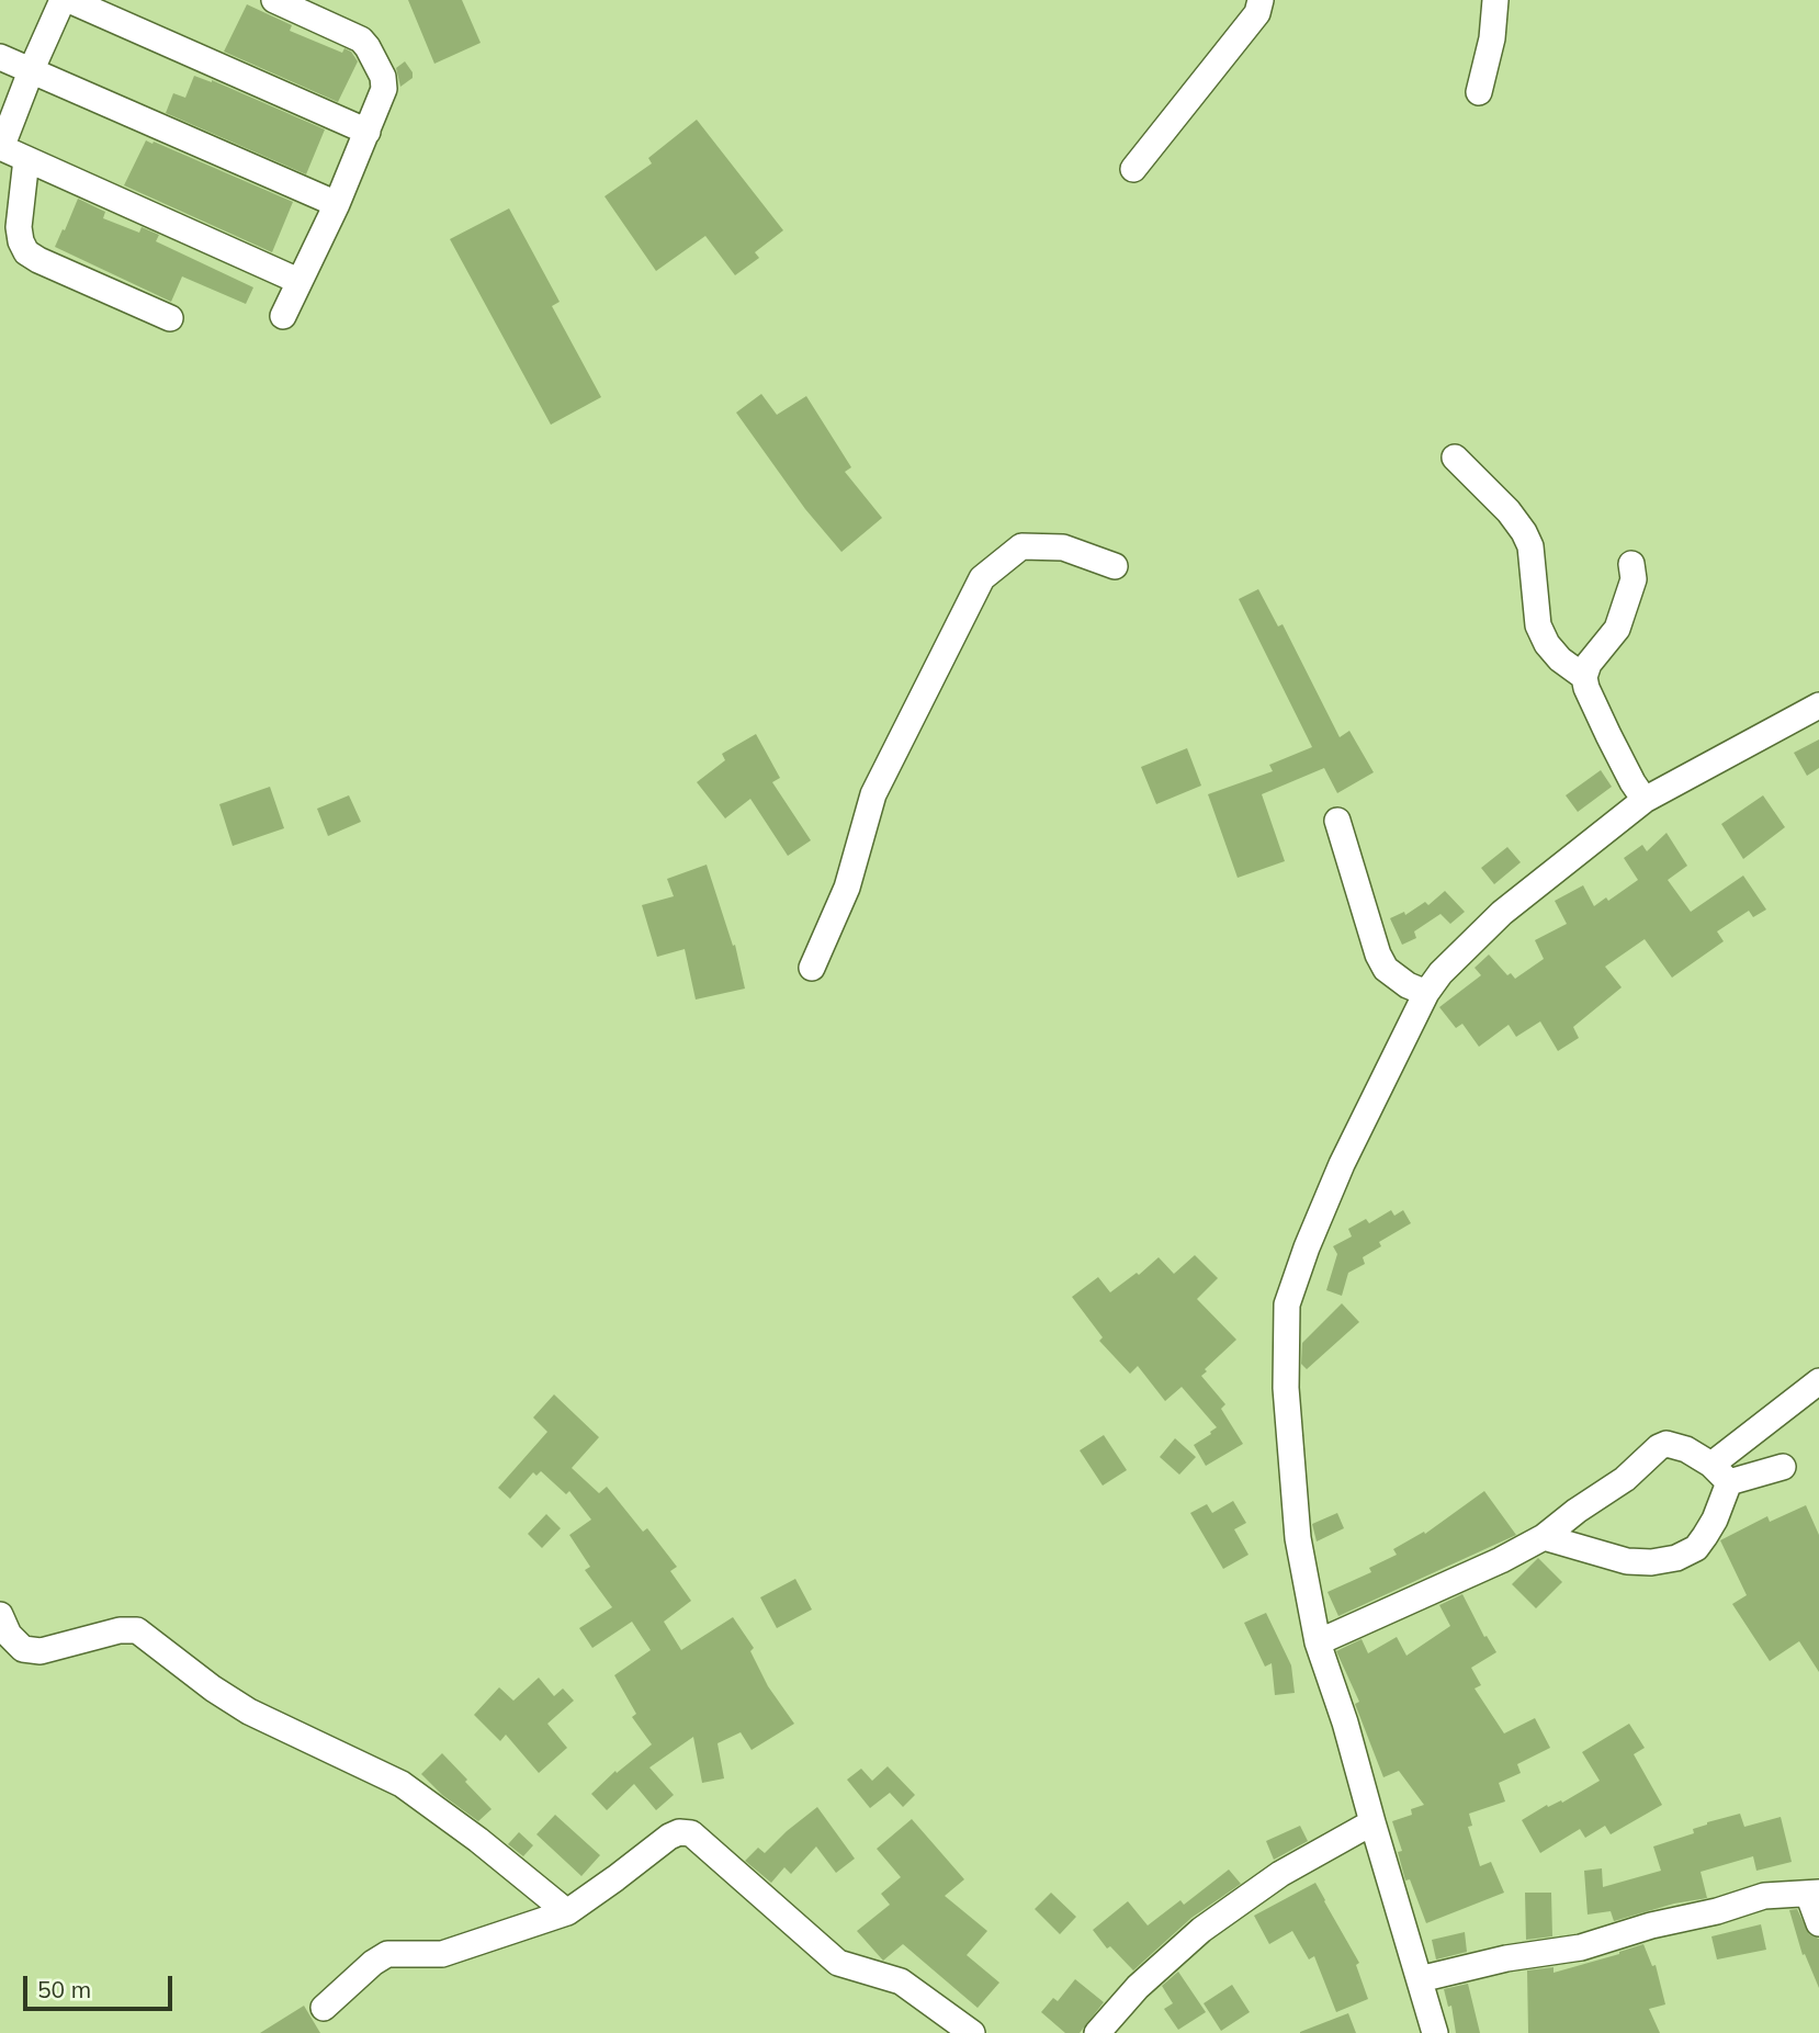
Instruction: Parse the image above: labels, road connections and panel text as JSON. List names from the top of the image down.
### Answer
{
  "scale_bar": "50 m"
}
